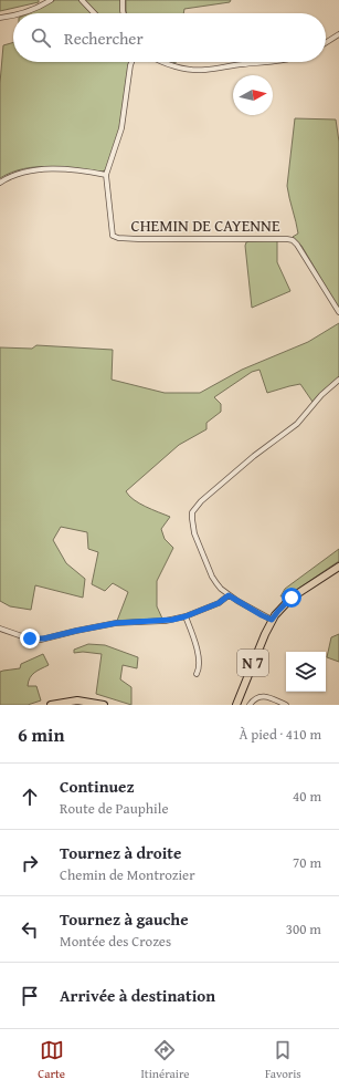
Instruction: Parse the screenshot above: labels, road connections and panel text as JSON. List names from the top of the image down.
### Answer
{
  "streets": {
    "main road": ["N 7"],
    "street": ["CHEMIN DE CAYENNE"]
  },
  "north": "right",
  "page": {
    "search": "Rechercher",
    "heading": ["6 min", "À pied · 410 m"],
    "list": [
      ["Continuez", "Route de Pauphile", "40 m"],
      ["Tournez à droite", "Chemin de Montrozier", "70 m"],
      ["Tournez à gauche", "Montée des Crozes", "300 m"],
      "Arrivée à destination"
    ],
    "nav": ["Carte", "Itinéraire", "Favoris"]
  }
}
